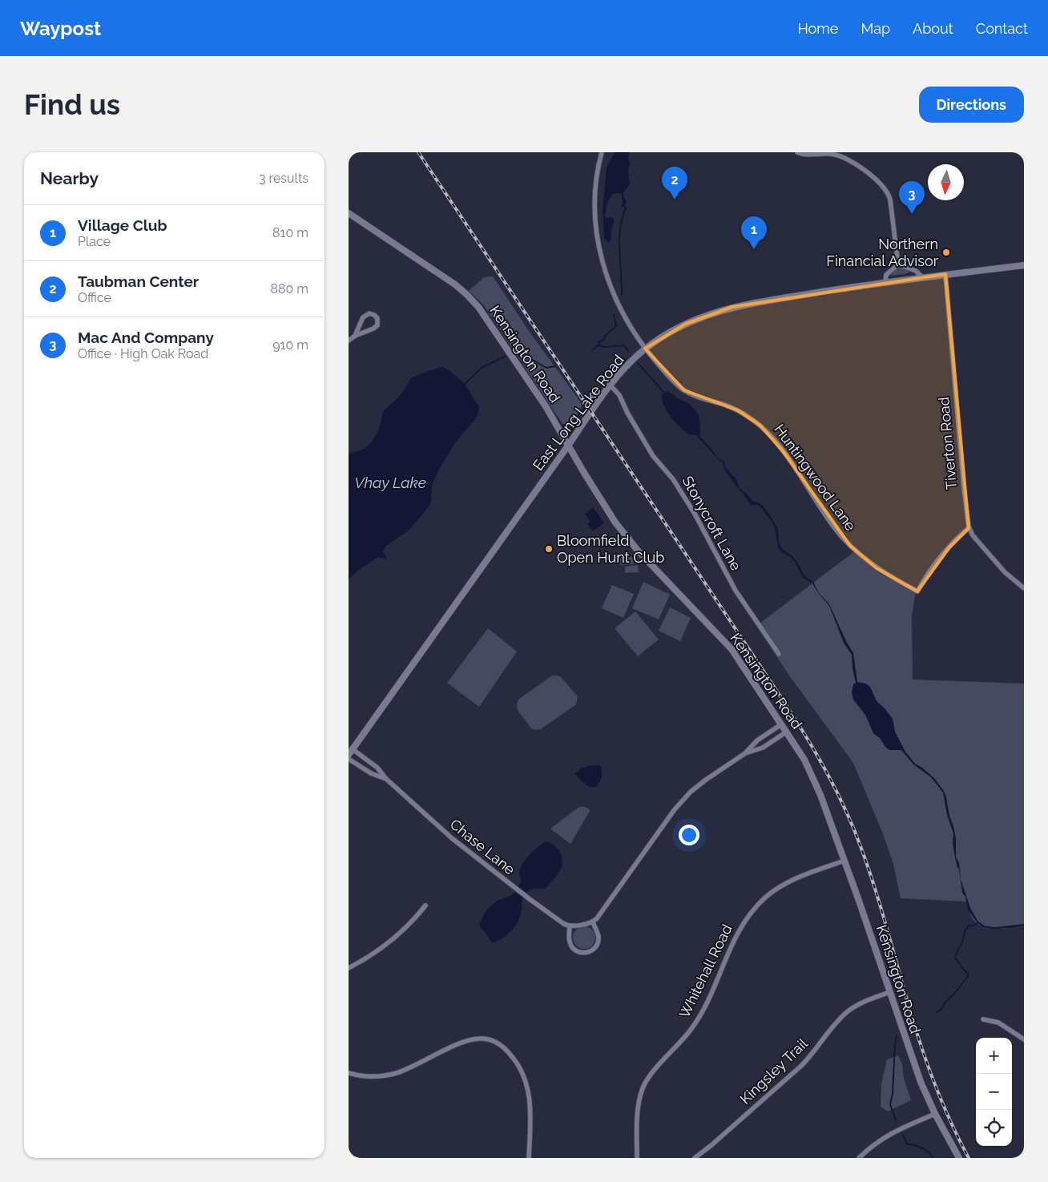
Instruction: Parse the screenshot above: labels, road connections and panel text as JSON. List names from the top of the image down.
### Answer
{
  "streets": {
    "street": [
      "Kensington Road",
      "East Long Lake Road",
      "Tiverton Road",
      "Huntingwood Lane",
      "Stonycroft Lane",
      "Chase Lane",
      "Whitehall Road",
      "Kingsley Trail"
    ]
  },
  "crossings": [
    ["Kensington Road", "East Long Lake Road"],
    ["Kensington Road", "Whitehall Road"],
    ["Kensington Road", "Kingsley Trail"],
    ["East Long Lake Road", "Tiverton Road"],
    ["East Long Lake Road", "Huntingwood Lane"],
    ["East Long Lake Road", "Stonycroft Lane"],
    ["East Long Lake Road", "Chase Lane"],
    ["Tiverton Road", "Huntingwood Lane"]
  ],
  "water": ["Vhay Lake"],
  "places": ["Northern Financial Advisor", "Bloomfield Open Hunt Club"],
  "north": "bottom",
  "page": {
    "header": "Waypost",
    "nav": [
      "Home",
      "Map",
      "About",
      "Contact"
    ],
    "buttons": "Directions",
    "title": "Find us",
    "heading": ["Nearby", "3 results"],
    "pins": ["2", "3", "1"],
    "list": [
      {
        "mark": "1",
        "name": "Village Club",
        "note": "Place",
        "value": "810 m"
      },
      {
        "mark": "2",
        "name": "Taubman Center",
        "note": "Office",
        "value": "880 m"
      },
      {
        "mark": "3",
        "name": "Mac And Company",
        "note": "Office · High Oak Road",
        "value": "910 m"
      }
    ],
    "map_buttons": ["+", "−"]
  }
}
